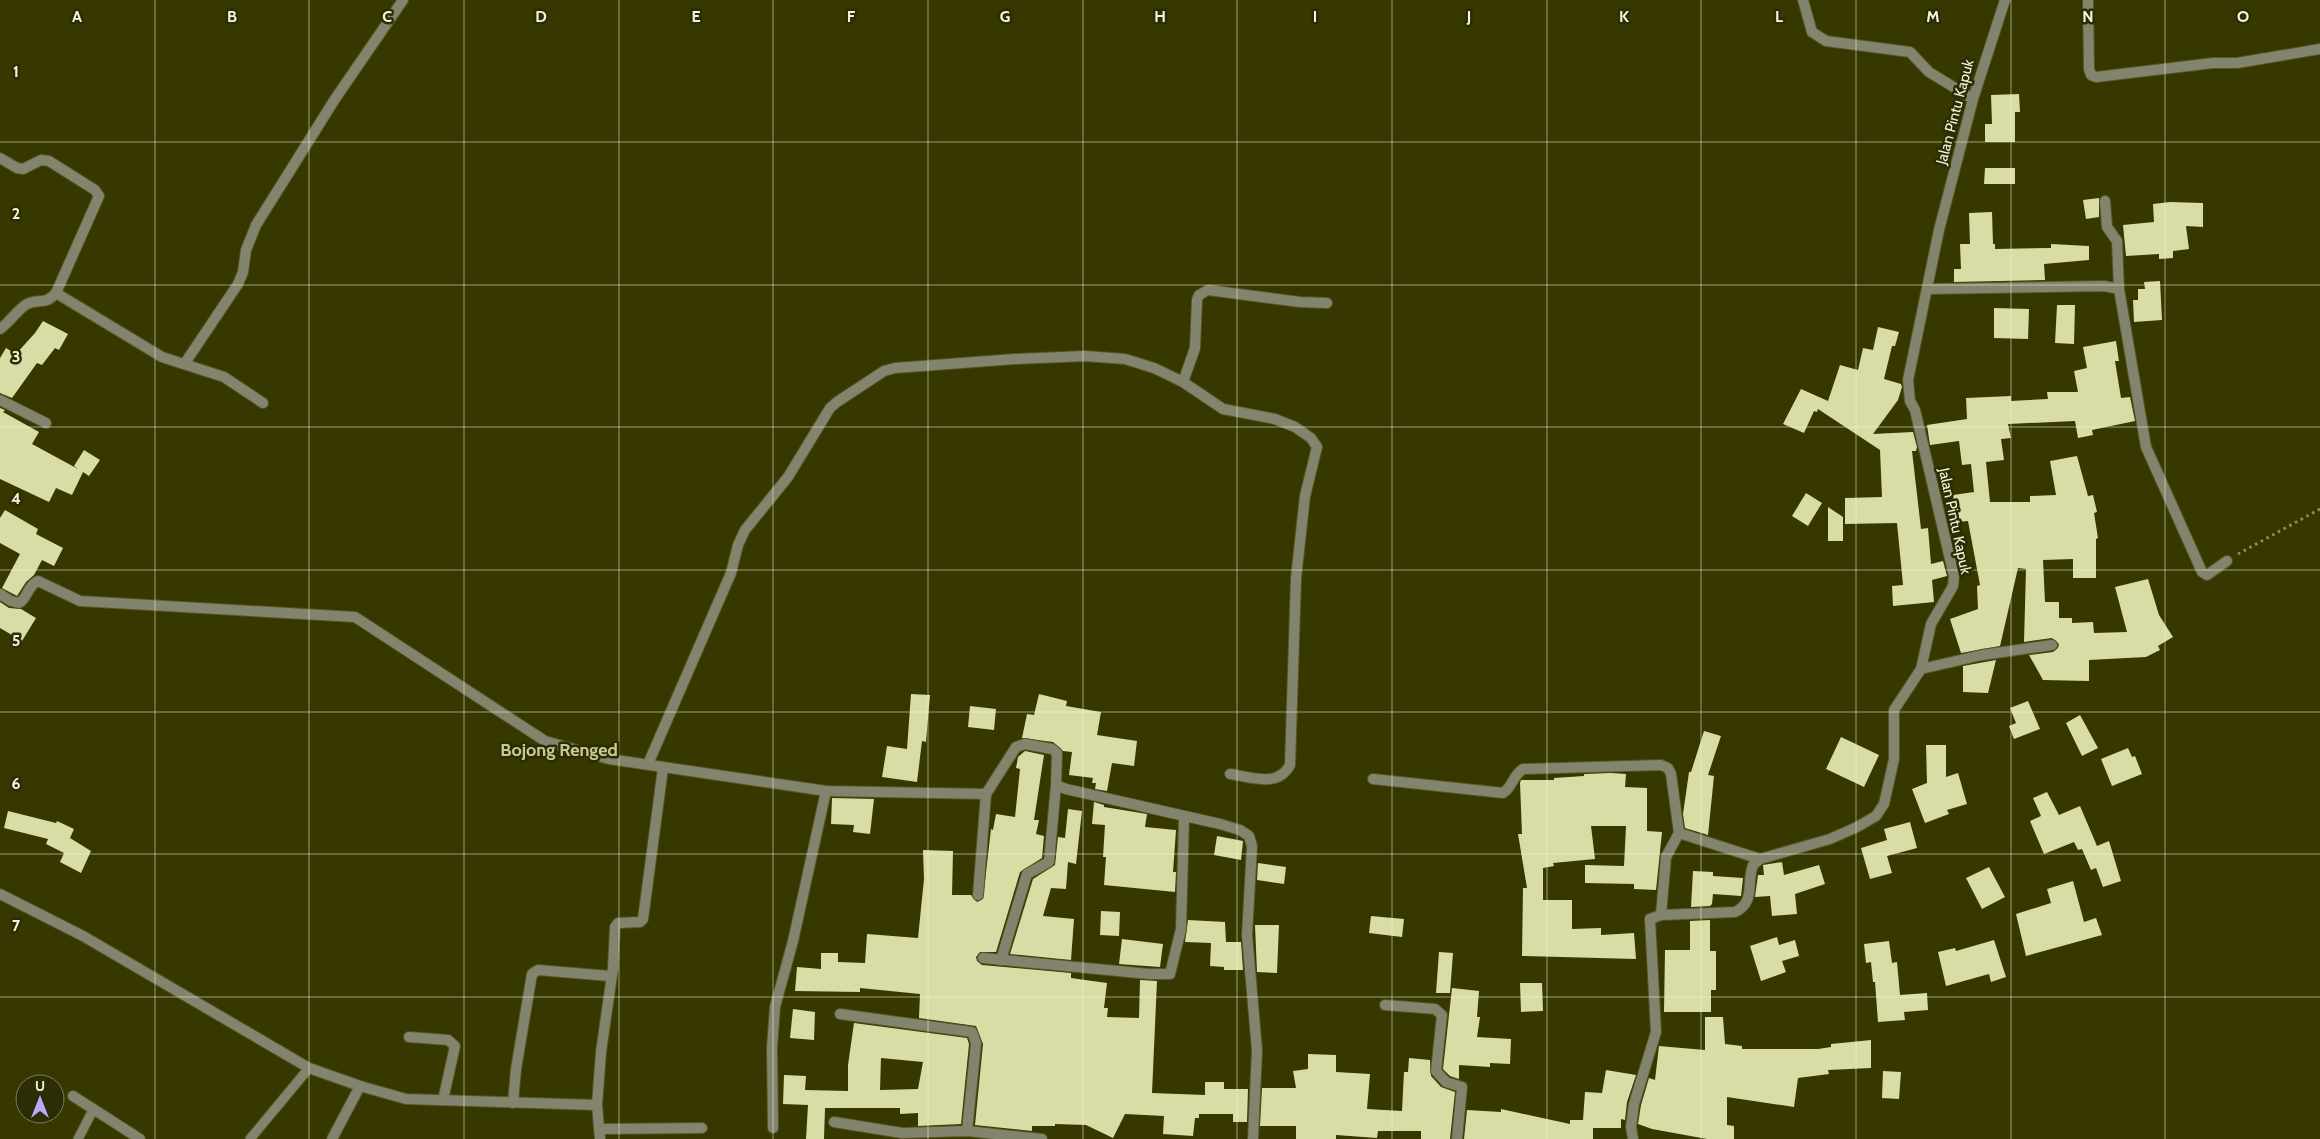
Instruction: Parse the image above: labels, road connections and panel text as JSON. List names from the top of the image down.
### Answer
{
  "streets": {
    "street": ["Jalan Pintu Kapuk"]
  },
  "districts": ["Bojong Renged"],
  "north": "top",
  "grid": {
    "columns": [
      "A",
      "B",
      "C",
      "D",
      "E",
      "F",
      "G",
      "H",
      "I",
      "J",
      "K",
      "L",
      "M",
      "N",
      "O"
    ],
    "rows": [
      "1",
      "2",
      "3",
      "4",
      "5",
      "6",
      "7"
    ]
  }
}
